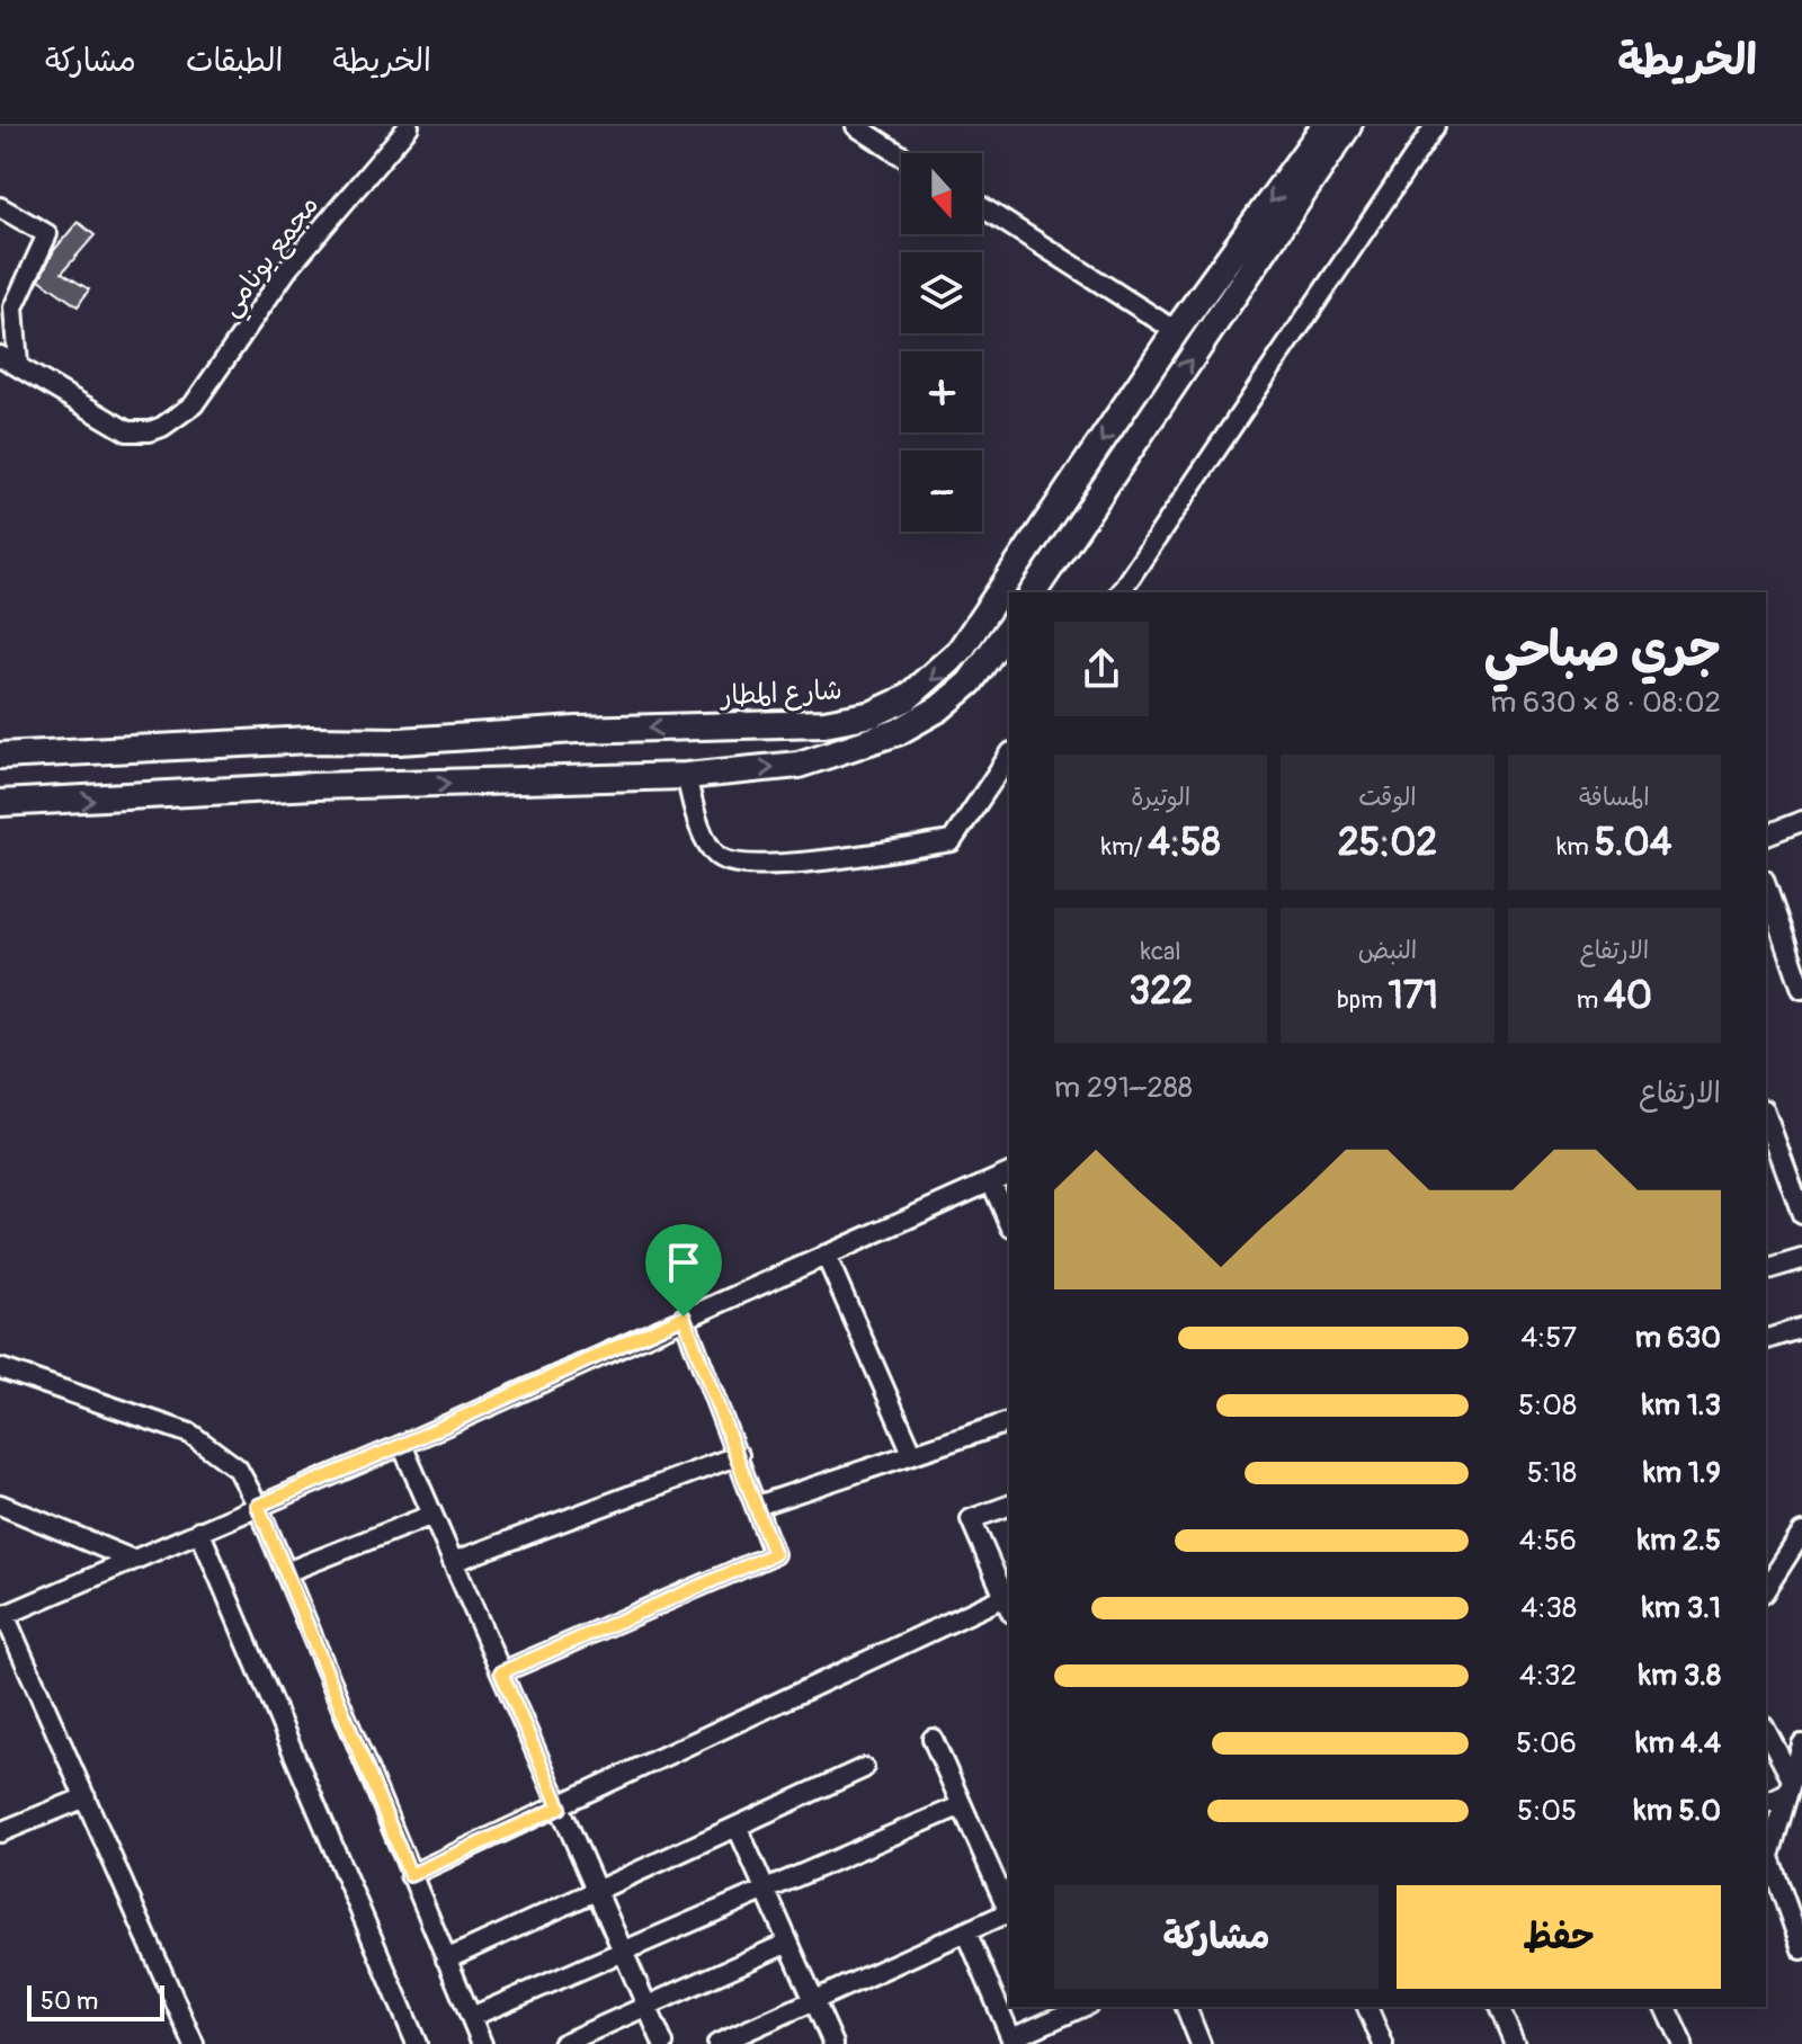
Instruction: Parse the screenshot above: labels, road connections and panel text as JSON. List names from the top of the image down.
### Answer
{
  "streets": {
    "main road": ["شارع المطار"],
    "street": ["مجمع يونامي"]
  },
  "scale_bar": "50 m",
  "north": "bottom",
  "page": {
    "header": "الخريطة",
    "nav": ["الخريطة", "الطبقات", "مشاركة"],
    "map_buttons": ["+", "−"],
    "heading": ["جري صباحي", "08:02 · 8 × 630 m"],
    "stats": [
      ["المسافة", "5.04 km"],
      ["الوقت", "25:02"],
      ["الوتيرة", "4:58 /km"],
      ["الارتفاع", "40 m"],
      ["النبض", "171 bpm"],
      ["kcal", "322"]
    ],
    "chart": ["الارتفاع", "288–291 m"],
    "list": [
      {
        "name": "630 m",
        "note": "4:57"
      },
      {
        "name": "1.3 km",
        "note": "5:08"
      },
      {
        "name": "1.9 km",
        "note": "5:18"
      },
      {
        "name": "2.5 km",
        "note": "4:56"
      },
      {
        "name": "3.1 km",
        "note": "4:38"
      },
      {
        "name": "3.8 km",
        "note": "4:32"
      },
      {
        "name": "4.4 km",
        "note": "5:06"
      },
      {
        "name": "5.0 km",
        "note": "5:05"
      }
    ],
    "buttons": ["حفظ", "مشاركة"],
    "scale": "50 m"
  }
}
